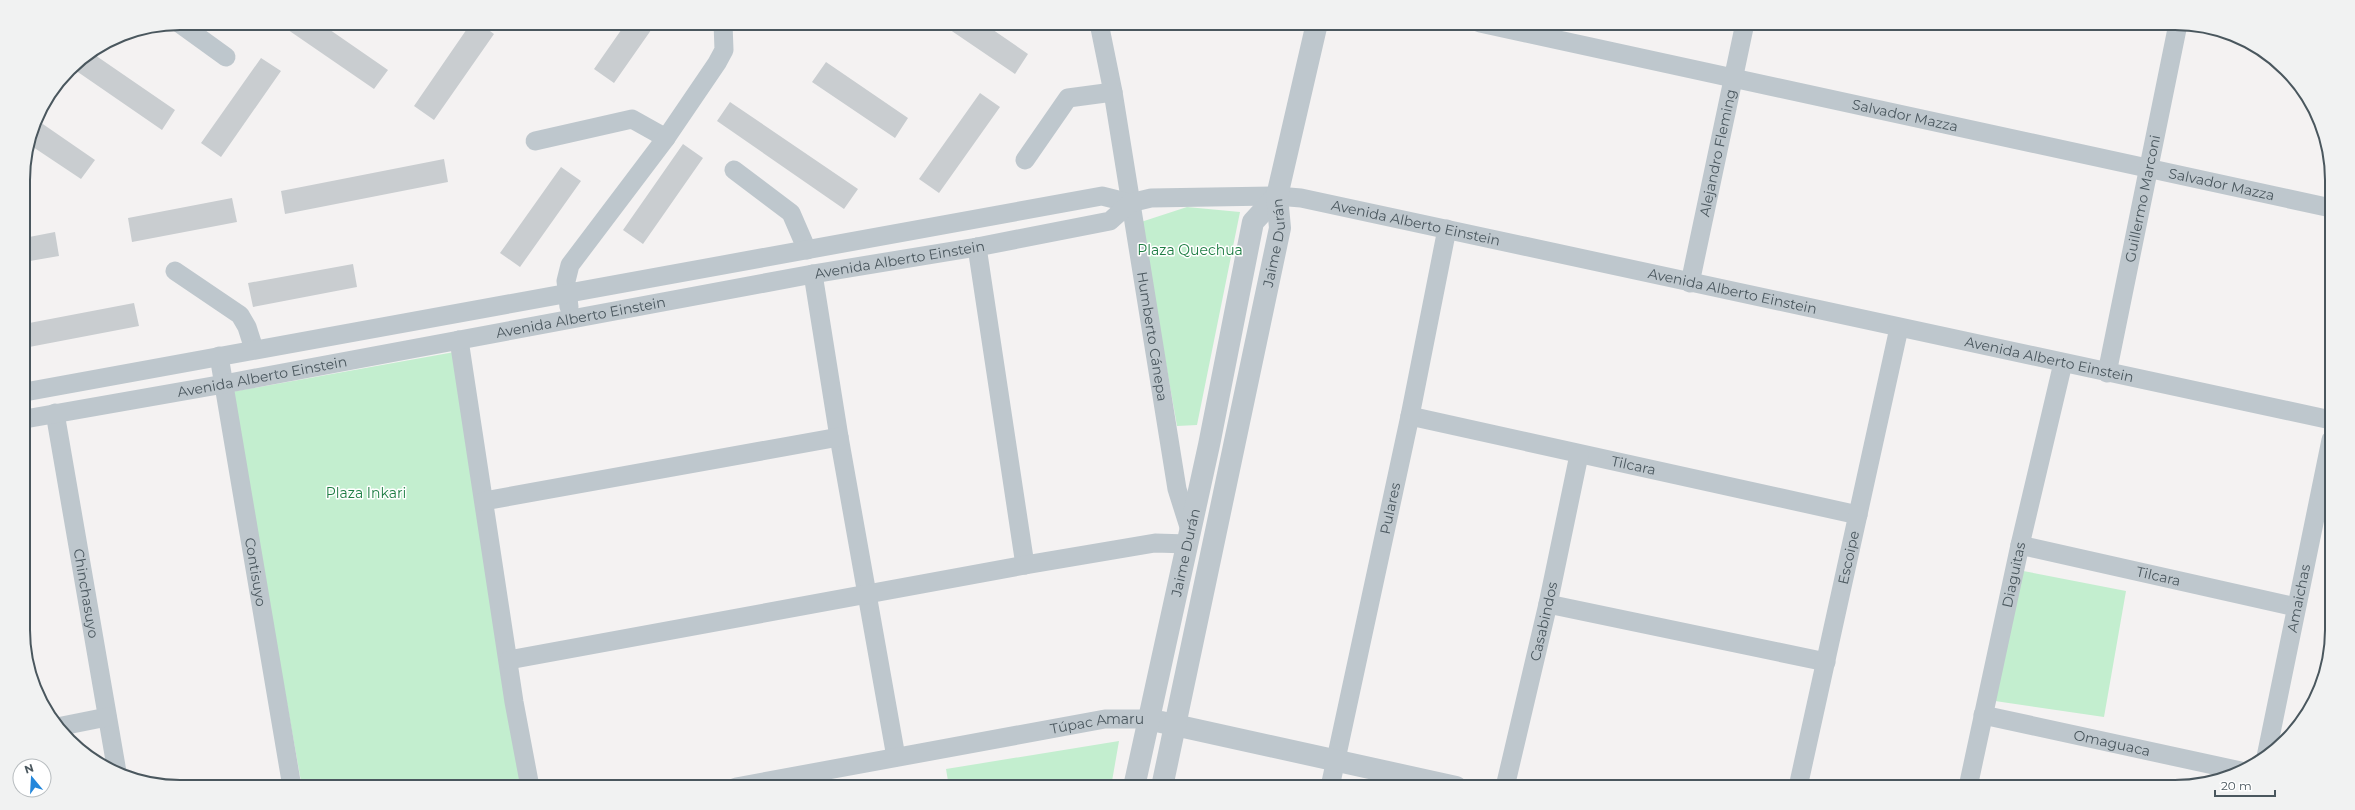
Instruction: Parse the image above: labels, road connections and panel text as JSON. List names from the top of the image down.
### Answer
{
  "streets": {
    "street": [
      "Salvador Mazza",
      "Alejandro Fleming",
      "Guillermo Marconi",
      "Avenida Alberto Einstein",
      "Jaime Durán",
      "Humberto Cánepa",
      "Tilcara",
      "Pulares",
      "Escoipe",
      "Contisuyo",
      "Diaguitas",
      "Chinchasuyo",
      "Amaichas",
      "Casabindos",
      "Túpac Amaru",
      "Omaguaca"
    ]
  },
  "crossings": [
    ["Salvador Mazza", "Alejandro Fleming"],
    ["Salvador Mazza", "Guillermo Marconi"],
    ["Alejandro Fleming", "Avenida Alberto Einstein"],
    ["Guillermo Marconi", "Avenida Alberto Einstein"],
    ["Avenida Alberto Einstein", "Jaime Durán"],
    ["Avenida Alberto Einstein", "Humberto Cánepa"],
    ["Avenida Alberto Einstein", "Pulares"],
    ["Avenida Alberto Einstein", "Escoipe"],
    ["Avenida Alberto Einstein", "Contisuyo"],
    ["Avenida Alberto Einstein", "Diaguitas"],
    ["Avenida Alberto Einstein", "Chinchasuyo"],
    ["Jaime Durán", "Humberto Cánepa"],
    ["Jaime Durán", "Túpac Amaru"],
    ["Tilcara", "Pulares"],
    ["Tilcara", "Escoipe"],
    ["Tilcara", "Diaguitas"],
    ["Tilcara", "Amaichas"],
    ["Tilcara", "Casabindos"],
    ["Pulares", "Túpac Amaru"],
    ["Diaguitas", "Omaguaca"]
  ],
  "parks": ["Plaza Quechua", "Plaza Inkari"],
  "scale_bar": "20 m",
  "north": "top"
}
